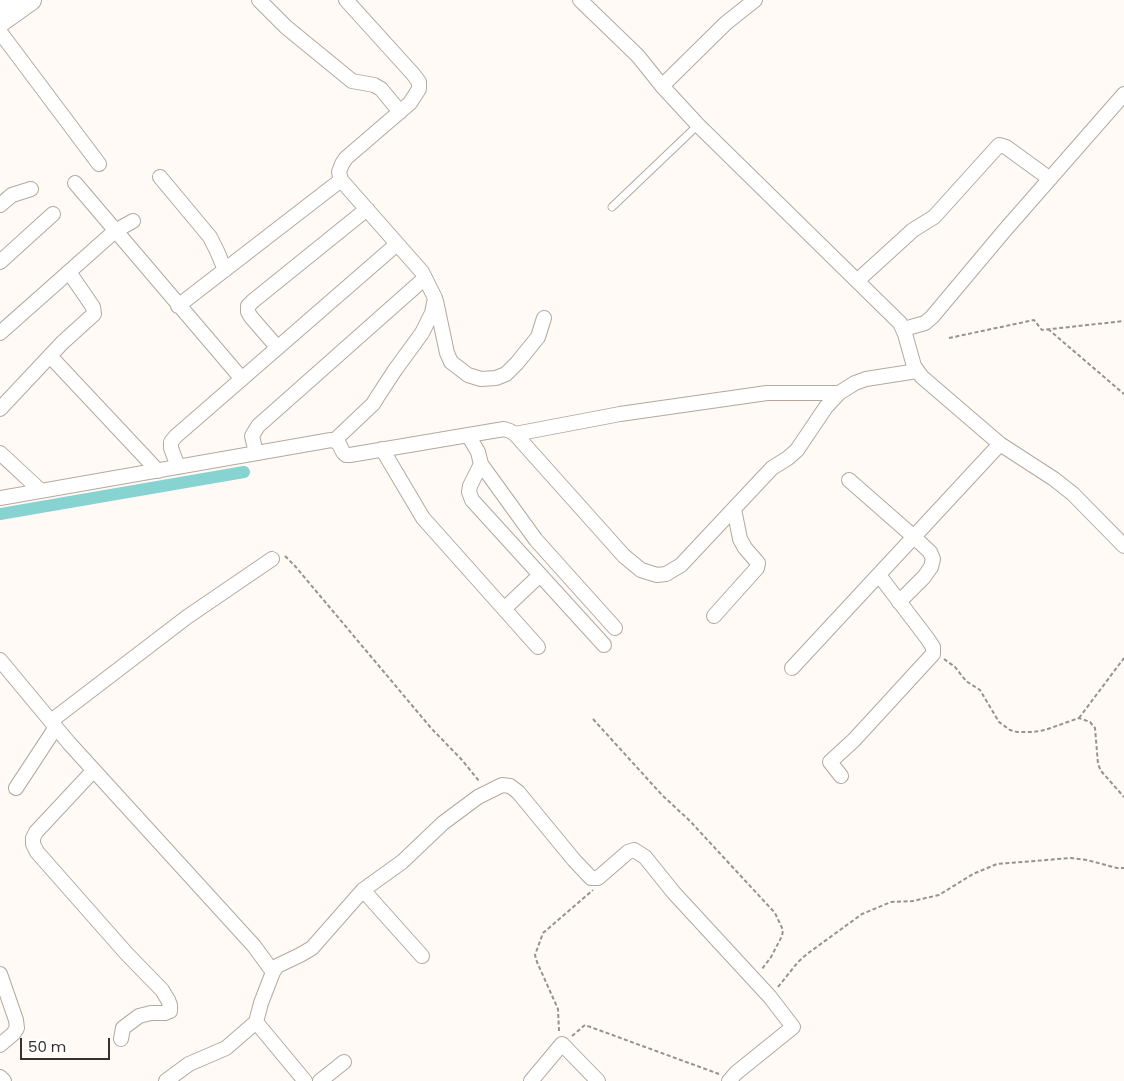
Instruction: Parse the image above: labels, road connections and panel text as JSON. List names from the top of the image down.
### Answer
{
  "scale_bar": "50 m"
}
